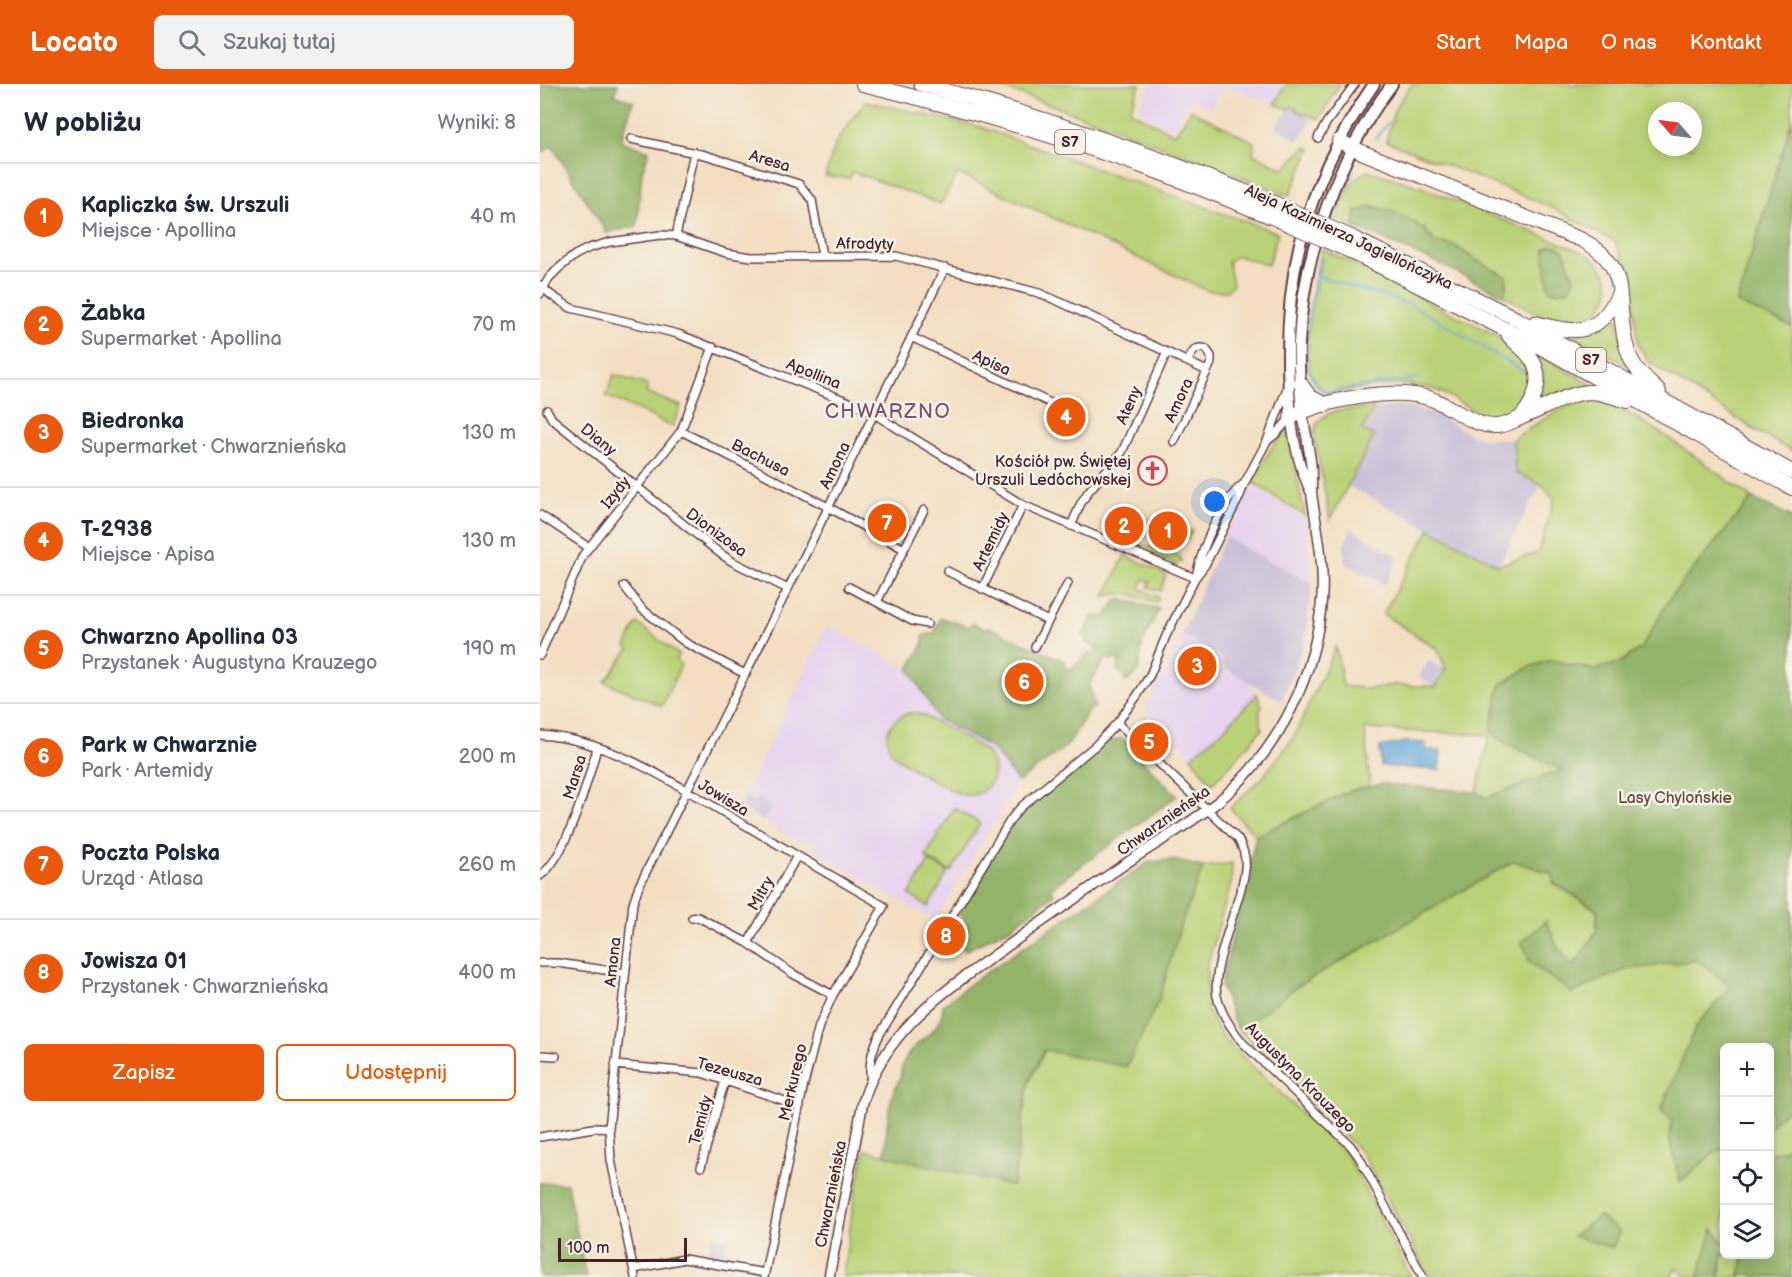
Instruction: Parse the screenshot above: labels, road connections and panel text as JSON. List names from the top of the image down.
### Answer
{
  "streets": {
    "highway": ["S7", "Aleja Kazimierza Jagiellończyka"],
    "main road": ["Chwarznieńska"],
    "street": [
      "Aresa",
      "Afrodyty",
      "Apisa",
      "Apollina",
      "Amora",
      "Ateny",
      "Diany",
      "Bachusa",
      "Amona",
      "Izydy",
      "Dionizosa",
      "Artemidy",
      "Marsa",
      "Jowisza",
      "Mitry",
      "Tezeusza",
      "Augustyna Krauzego",
      "Merkurego",
      "Temidy"
    ]
  },
  "crossings": [
    ["Aresa", "Afrodyty"],
    ["Afrodyty", "Apollina"],
    ["Afrodyty", "Amora"],
    ["Afrodyty", "Ateny"],
    ["Afrodyty", "Amona"],
    ["Apisa", "Amona"],
    ["Apollina", "Ateny"],
    ["Apollina", "Amona"],
    ["Apollina", "Izydy"],
    ["Apollina", "Artemidy"],
    ["Apollina", "Chwarznieńska"],
    ["Diany", "Izydy"],
    ["Diany", "Dionizosa"],
    ["Bachusa", "Amona"],
    ["Bachusa", "Izydy"],
    ["Amona", "Dionizosa"],
    ["Amona", "Jowisza"],
    ["Amona", "Tezeusza"],
    ["Izydy", "Dionizosa"],
    ["Marsa", "Jowisza"],
    ["Jowisza", "Mitry"],
    ["Jowisza", "Merkurego"],
    ["Chwarznieńska", "Augustyna Krauzego"],
    ["Tezeusza", "Merkurego"],
    ["Tezeusza", "Temidy"]
  ],
  "districts": ["CHWARZNO"],
  "parks": ["Lasy Chylońskie"],
  "places": {
    "church": ["Kościół pw. Świętej Urszuli Ledóchowskej"]
  },
  "scale_bar": "100 m",
  "north": "top left",
  "page": {
    "header": "Locato",
    "search": "Szukaj tutaj",
    "nav": [
      "Start",
      "Mapa",
      "O nas",
      "Kontakt"
    ],
    "heading": ["W pobliżu", "Wyniki: 8"],
    "list": [
      {
        "mark": "1",
        "name": "Kapliczka św. Urszuli",
        "note": "Miejsce · Apollina",
        "value": "40 m"
      },
      {
        "mark": "2",
        "name": "Żabka",
        "note": "Supermarket · Apollina",
        "value": "70 m"
      },
      {
        "mark": "3",
        "name": "Biedronka",
        "note": "Supermarket · Chwarznieńska",
        "value": "130 m"
      },
      {
        "mark": "4",
        "name": "T-2938",
        "note": "Miejsce · Apisa",
        "value": "130 m"
      },
      {
        "mark": "5",
        "name": "Chwarzno Apollina 03",
        "note": "Przystanek · Augustyna Krauzego",
        "value": "190 m"
      },
      {
        "mark": "6",
        "name": "Park w Chwarznie",
        "note": "Park · Artemidy",
        "value": "200 m"
      },
      {
        "mark": "7",
        "name": "Poczta Polska",
        "note": "Urząd · Atlasa",
        "value": "260 m"
      },
      {
        "mark": "8",
        "name": "Jowisza 01",
        "note": "Przystanek · Chwarznieńska",
        "value": "400 m"
      }
    ],
    "pins": [
      "4",
      "7",
      "2",
      "1",
      "3",
      "6",
      "5",
      "8"
    ],
    "buttons": ["Zapisz", "Udostępnij"],
    "map_buttons": ["+", "−"],
    "scale": "100 m"
  }
}
